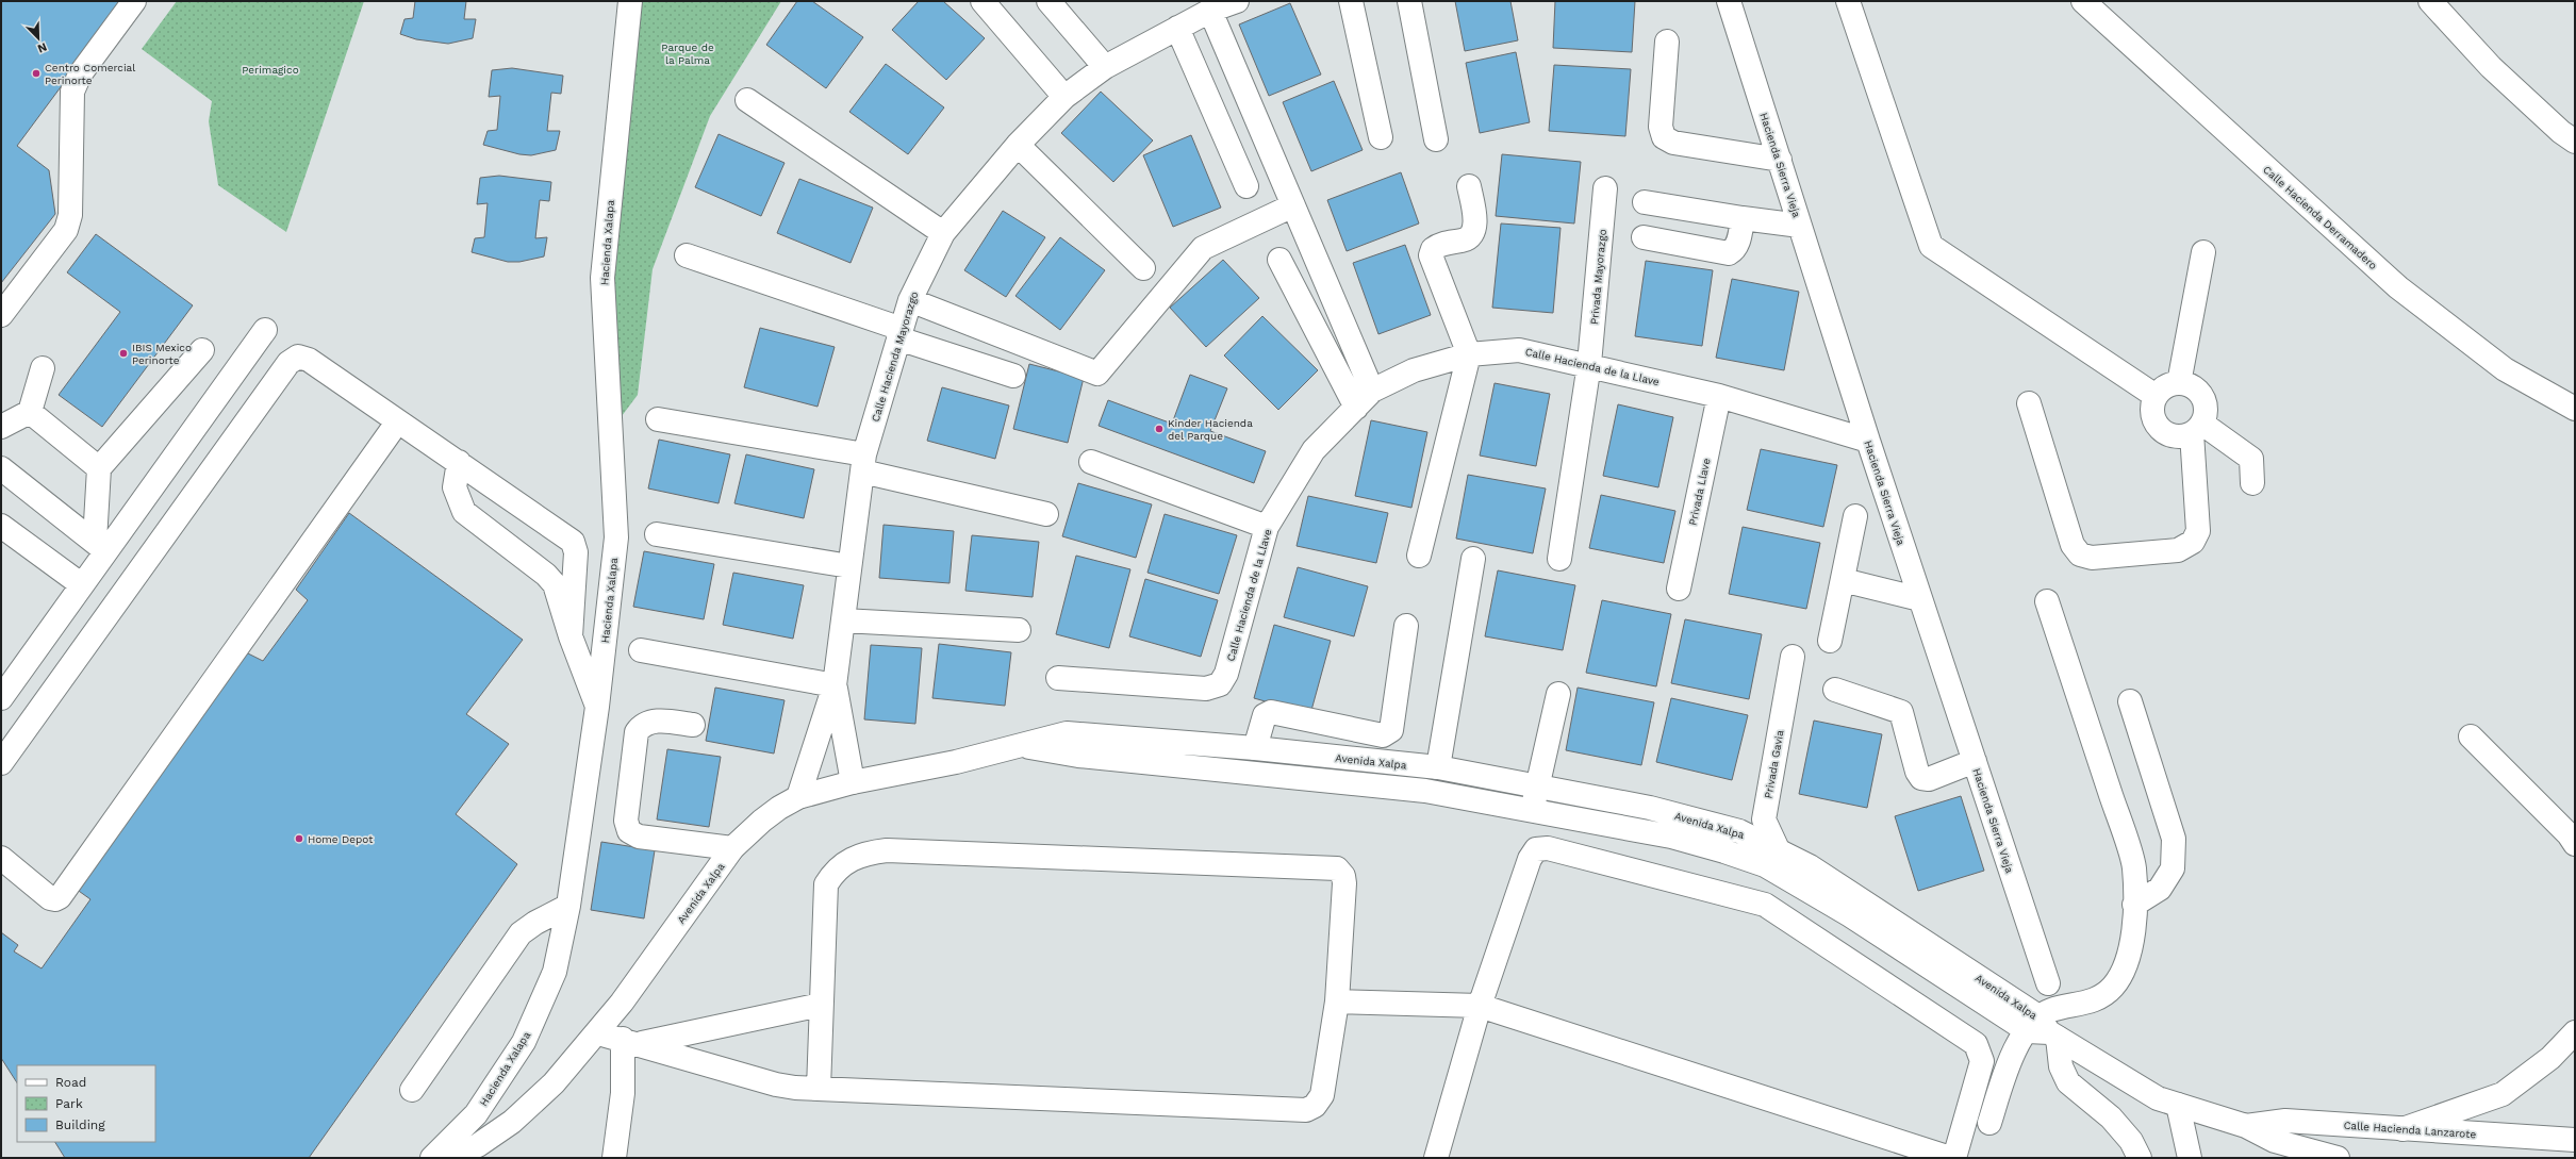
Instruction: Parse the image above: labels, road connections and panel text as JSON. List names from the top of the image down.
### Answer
{
  "streets": {
    "street": [
      "Hacienda Sierra Vieja",
      "Calle Hacienda Derramadero",
      "Hacienda Xalapa",
      "Privada Mayorazgo",
      "Calle Hacienda Mayorazgo",
      "Calle Hacienda de la Llave",
      "Privada Llave",
      "Avenida Xalpa",
      "Privada Gavia",
      "Calle Hacienda Lanzarote"
    ]
  },
  "crossings": [
    ["Hacienda Sierra Vieja", "Calle Hacienda de la Llave"],
    ["Privada Mayorazgo", "Calle Hacienda de la Llave"],
    ["Calle Hacienda Mayorazgo", "Avenida Xalpa"],
    ["Calle Hacienda de la Llave", "Privada Llave"],
    ["Avenida Xalpa", "Privada Gavia"],
    ["Avenida Xalpa", "Calle Hacienda Lanzarote"]
  ],
  "parks": ["Parque de la Palma", "Perimagico"],
  "places": [
    "Centro Comercial Perinorte",
    "IBIS Mexico Perinorte",
    "Kinder Hacienda del Parque",
    "Home Depot"
  ],
  "legend": ["Road", "Park", "Building"],
  "north": "bottom right"
}
